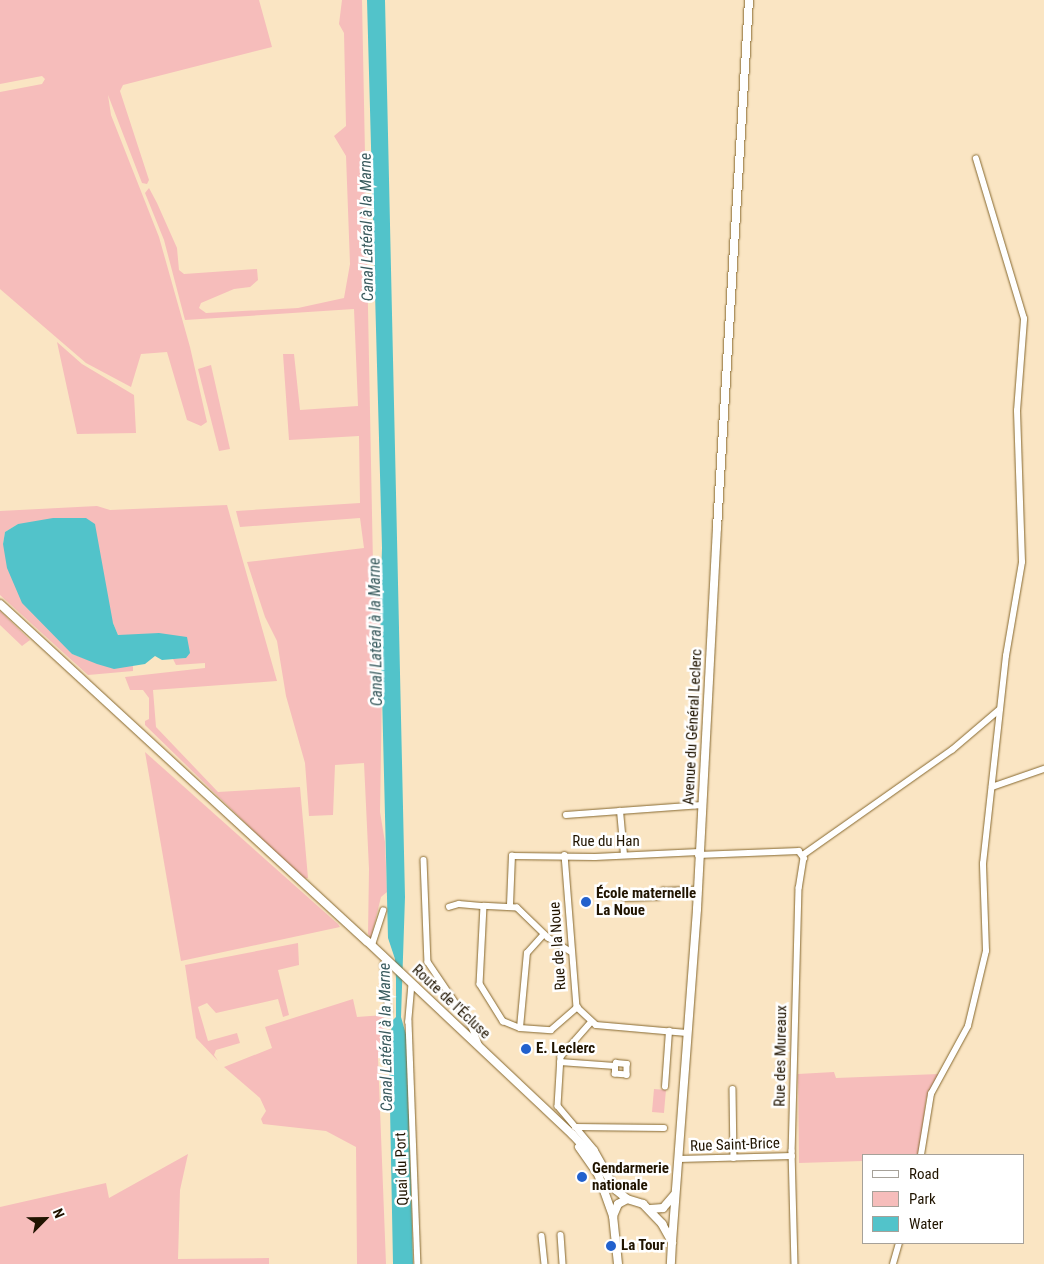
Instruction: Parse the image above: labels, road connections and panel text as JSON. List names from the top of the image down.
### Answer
{
  "streets": {
    "main road": ["Avenue du Général Leclerc", "Route de l'Écluse"],
    "street": [
      "Rue du Han",
      "Rue de la Noue",
      "Rue des Mureaux",
      "Rue Saint-Brice",
      "Quai du Port"
    ]
  },
  "crossings": [
    ["Avenue du Général Leclerc", "Rue du Han"],
    ["Avenue du Général Leclerc", "Rue Saint-Brice"],
    ["Rue du Han", "Rue de la Noue"],
    ["Rue du Han", "Rue des Mureaux"],
    ["Route de l'Écluse", "Quai du Port"],
    ["Rue des Mureaux", "Rue Saint-Brice"]
  ],
  "water": ["Canal Latéral à la Marne"],
  "places": [
    "École maternelle La Noue",
    "E. Leclerc",
    "Gendarmerie nationale",
    "La Tour"
  ],
  "legend": ["Road", "Park", "Water"],
  "north": "top right"
}
